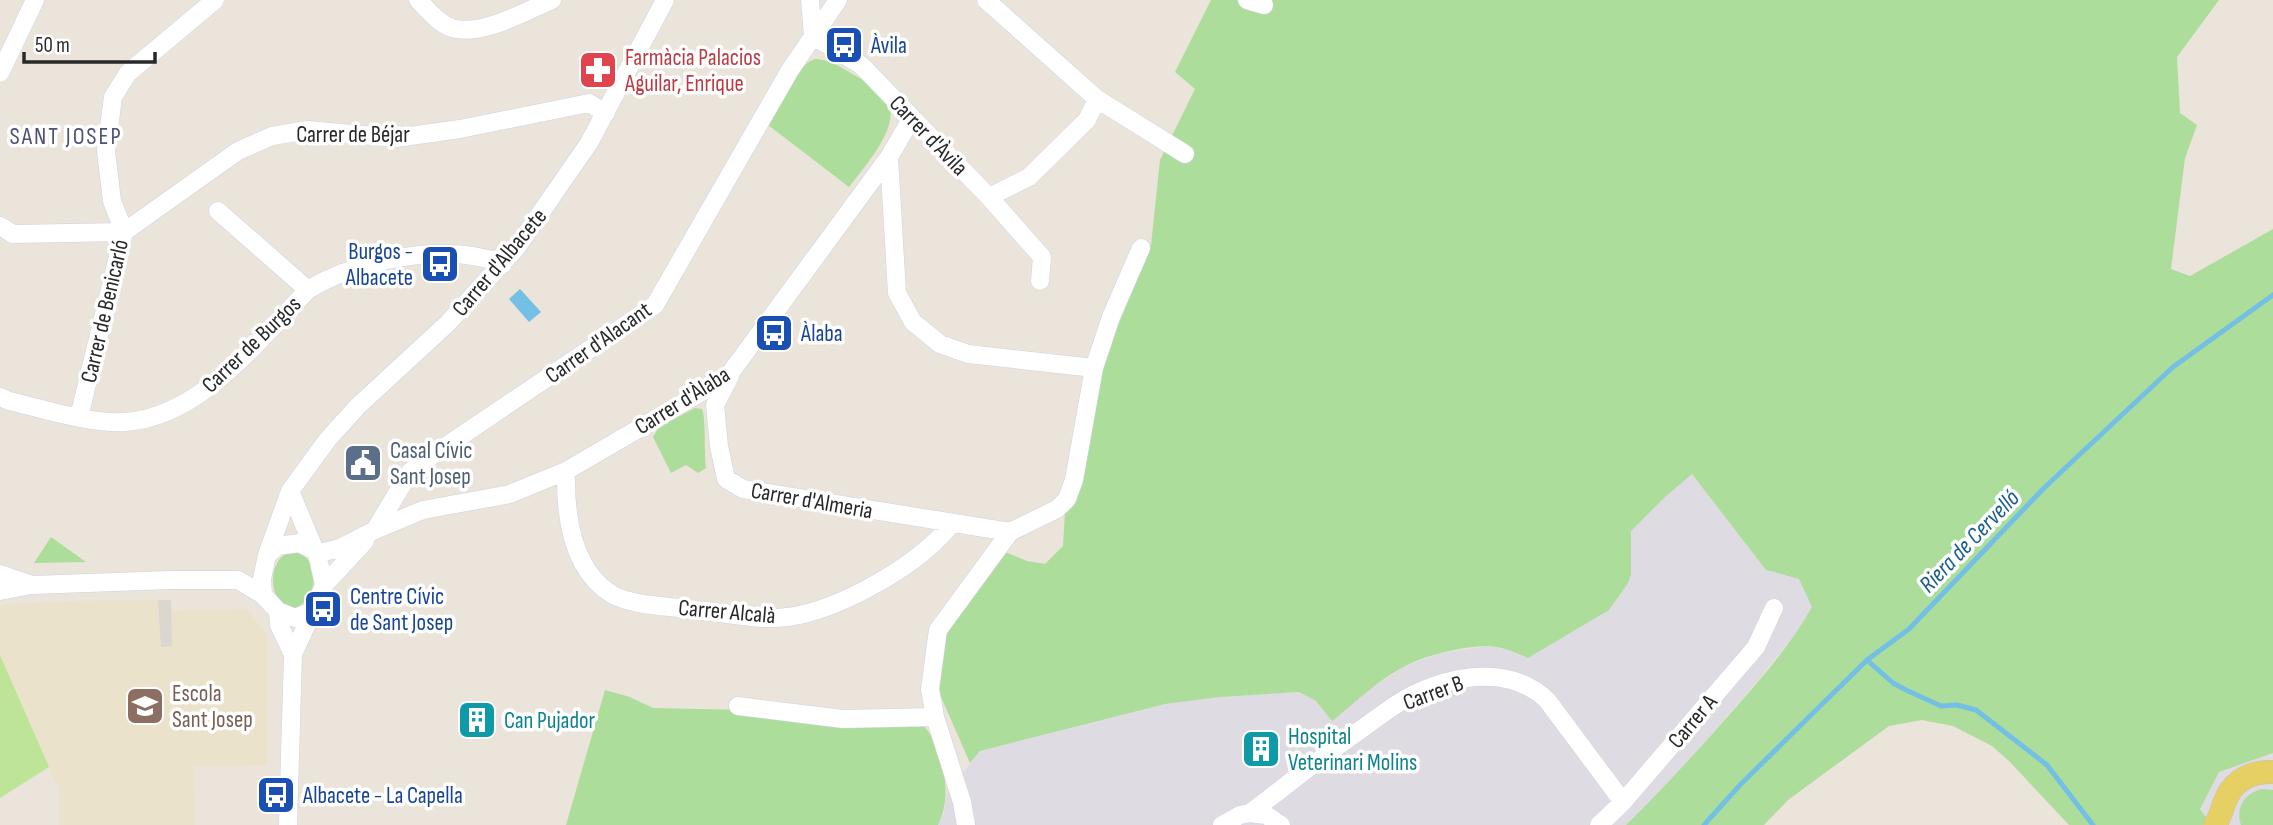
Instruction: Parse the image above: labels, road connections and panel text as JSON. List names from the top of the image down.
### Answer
{
  "streets": {
    "street": [
      "Carrer de Béjar",
      "Carrer d'Àvila",
      "Carrer d'Albacete",
      "Carrer de Benicarló",
      "Carrer d'Alacant",
      "Carrer de Burgos",
      "Carrer d'Àlaba",
      "Carrer d'Almeria",
      "Carrer Alcalà",
      "Carrer B",
      "Carrer A"
    ]
  },
  "crossings": [
    ["Carrer de Béjar", "Carrer d'Albacete"],
    ["Carrer de Béjar", "Carrer de Benicarló"],
    ["Carrer d'Àvila", "Carrer d'Alacant"],
    ["Carrer d'Àvila", "Carrer d'Àlaba"],
    ["Carrer d'Albacete", "Carrer de Burgos"],
    ["Carrer de Benicarló", "Carrer de Burgos"],
    ["Carrer d'Alacant", "Carrer d'Àlaba"],
    ["Carrer d'Àlaba", "Carrer Alcalà"],
    ["Carrer d'Almeria", "Carrer Alcalà"],
    ["Carrer B", "Carrer A"]
  ],
  "districts": ["SANT JOSEP"],
  "water": ["Riera de Cervelló"],
  "places": {
    "bus stop": [
      "Àvila",
      "Burgos - Albacete",
      "Àlaba",
      "Centre Cívic de Sant Josep",
      "Albacete - La Capella"
    ],
    "pharmacy": ["Farmàcia Palacios Aguilar, Enrique"],
    "public building": ["Casal Cívic Sant Josep"],
    "school or university": ["Escola Sant Josep"],
    "building": ["Can Pujador", "Hospital Veterinari Molins"]
  },
  "scale_bar": "50 m"
}
